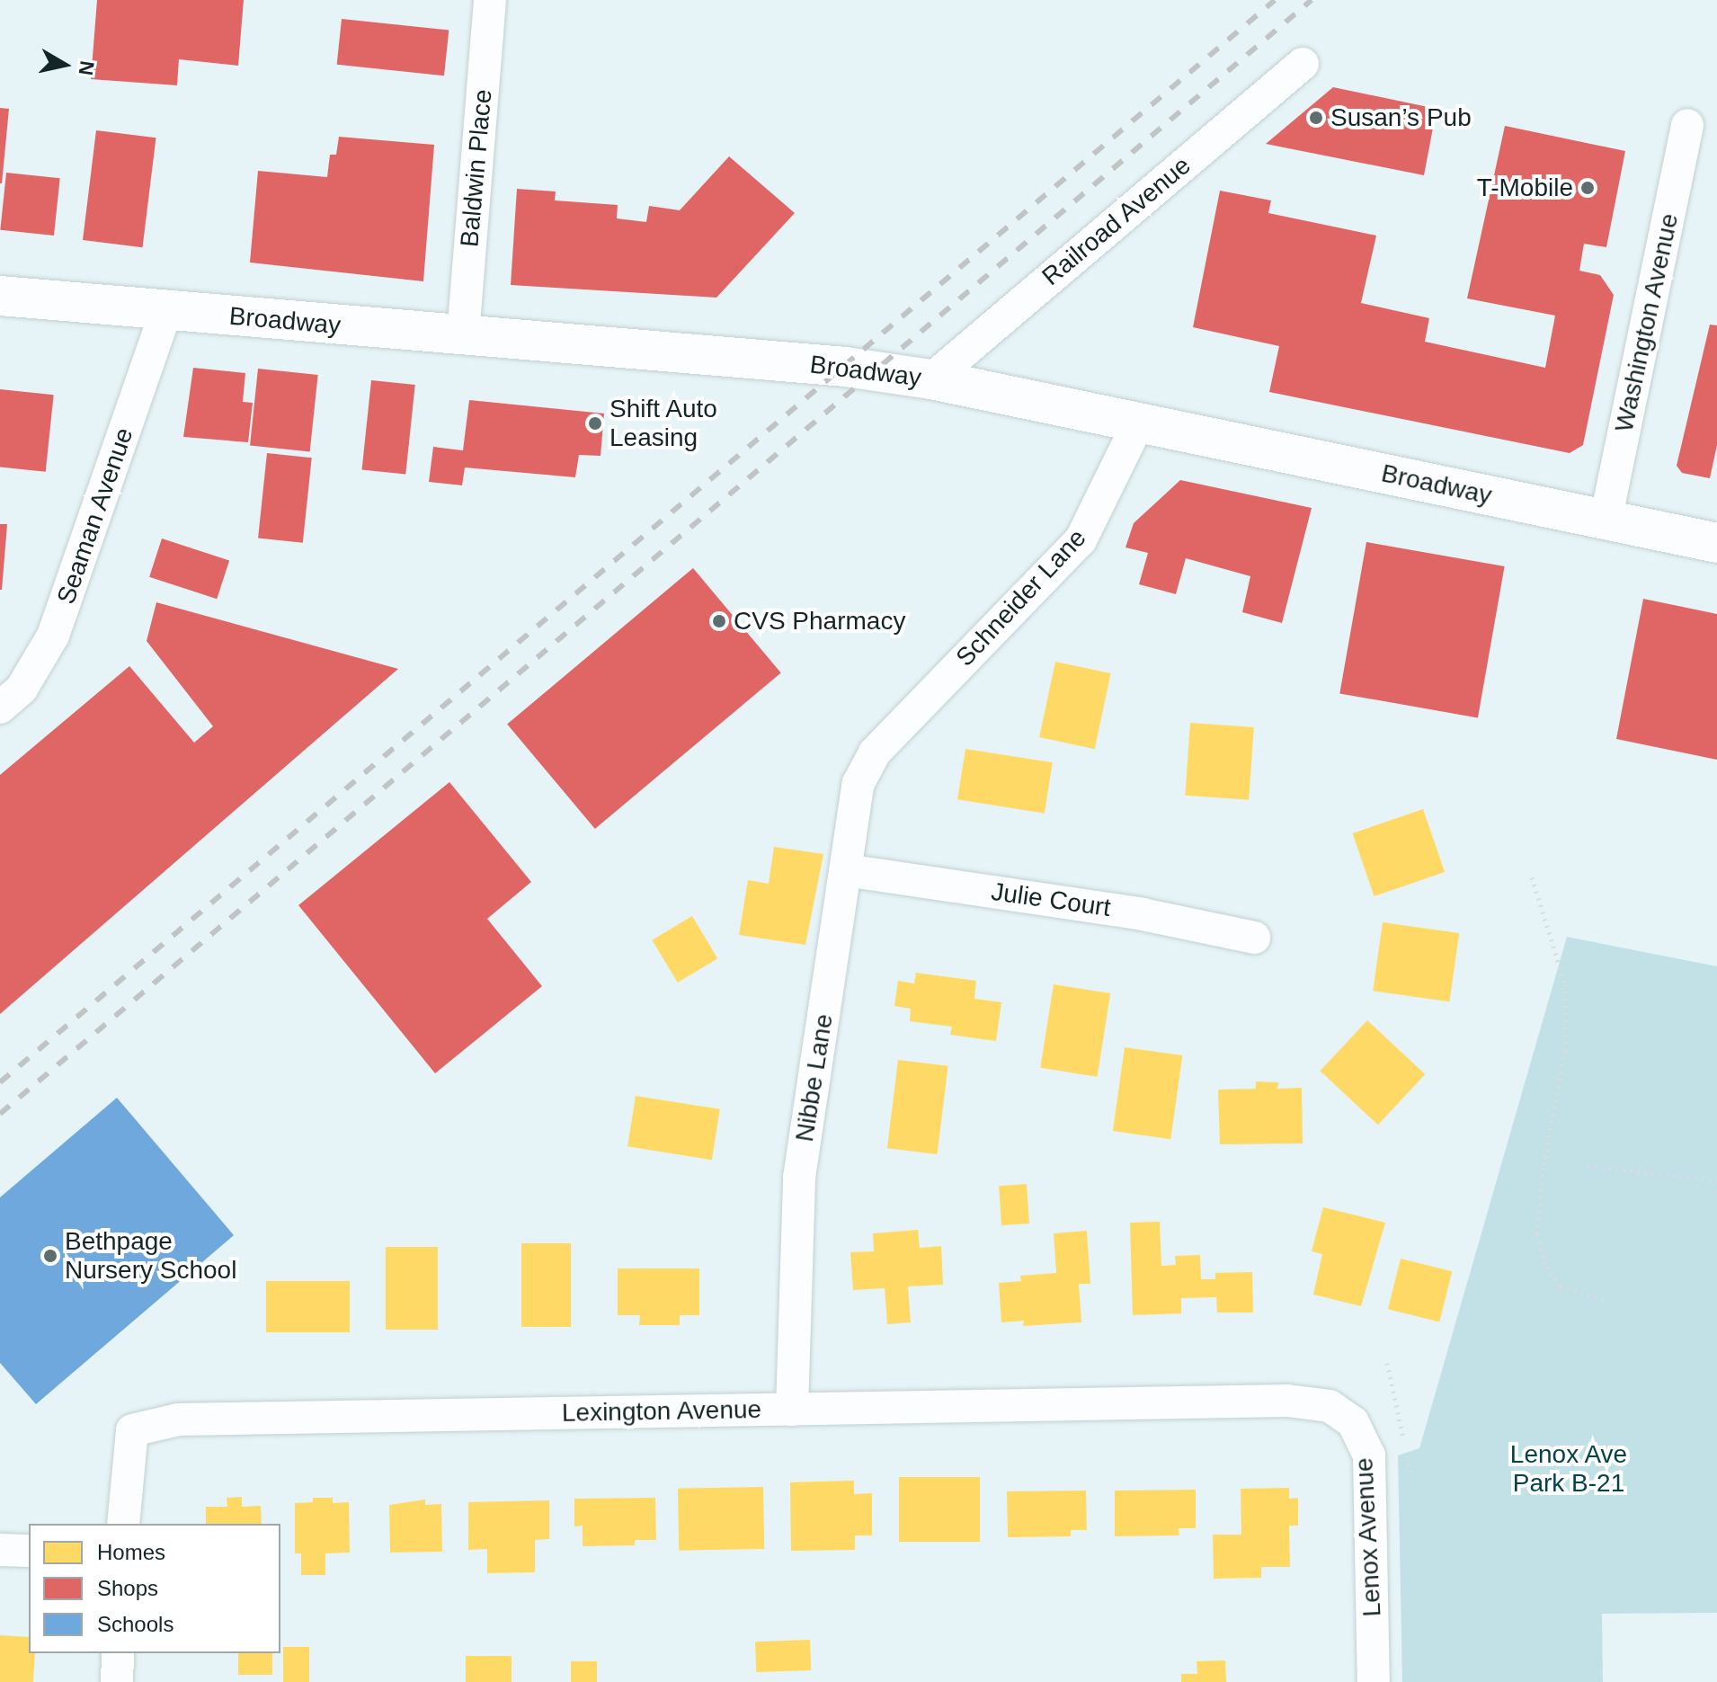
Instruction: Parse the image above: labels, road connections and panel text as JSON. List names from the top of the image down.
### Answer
{
  "streets": {
    "main road": ["Broadway"],
    "street": [
      "Baldwin Place",
      "Railroad Avenue",
      "Washington Avenue",
      "Seaman Avenue",
      "Schneider Lane",
      "Julie Court",
      "Nibbe Lane",
      "Lexington Avenue",
      "Lenox Avenue"
    ]
  },
  "crossings": [
    ["Baldwin Place", "Broadway"],
    ["Railroad Avenue", "Broadway"],
    ["Broadway", "Washington Avenue"],
    ["Broadway", "Seaman Avenue"],
    ["Broadway", "Schneider Lane"],
    ["Schneider Lane", "Nibbe Lane"],
    ["Julie Court", "Nibbe Lane"],
    ["Nibbe Lane", "Lexington Avenue"],
    ["Lexington Avenue", "Lenox Avenue"]
  ],
  "parks": ["Lenox Ave Park B-21"],
  "places": [
    "Susan’s Pub",
    "T-Mobile",
    "Shift Auto Leasing",
    "CVS Pharmacy",
    "Bethpage Nursery School"
  ],
  "legend": ["Homes", "Shops", "Schools"],
  "north": "right"
}
